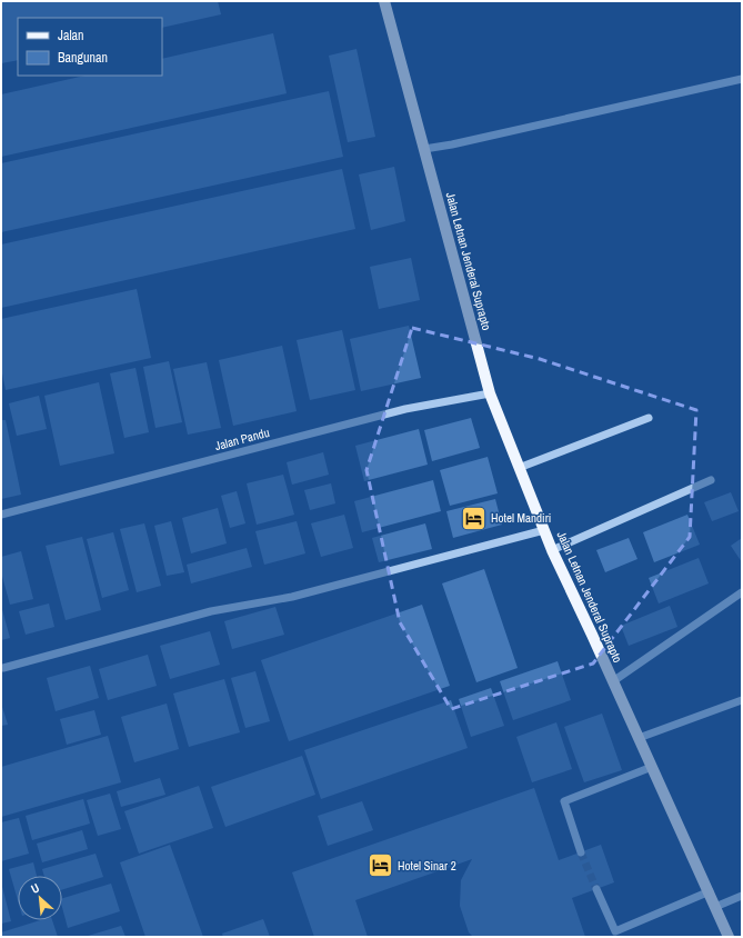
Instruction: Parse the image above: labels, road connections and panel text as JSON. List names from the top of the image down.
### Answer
{
  "streets": {
    "main road": ["Jalan Letnan Jenderal Suprapto"],
    "street": ["Jalan Pandu"]
  },
  "crossings": [
    ["Jalan Letnan Jenderal Suprapto", "Jalan Pandu"]
  ],
  "places": {
    "hotel": ["Hotel Mandiri", "Hotel Sinar 2"]
  },
  "legend": ["Jalan", "Bangunan"],
  "north": "top left"
}
